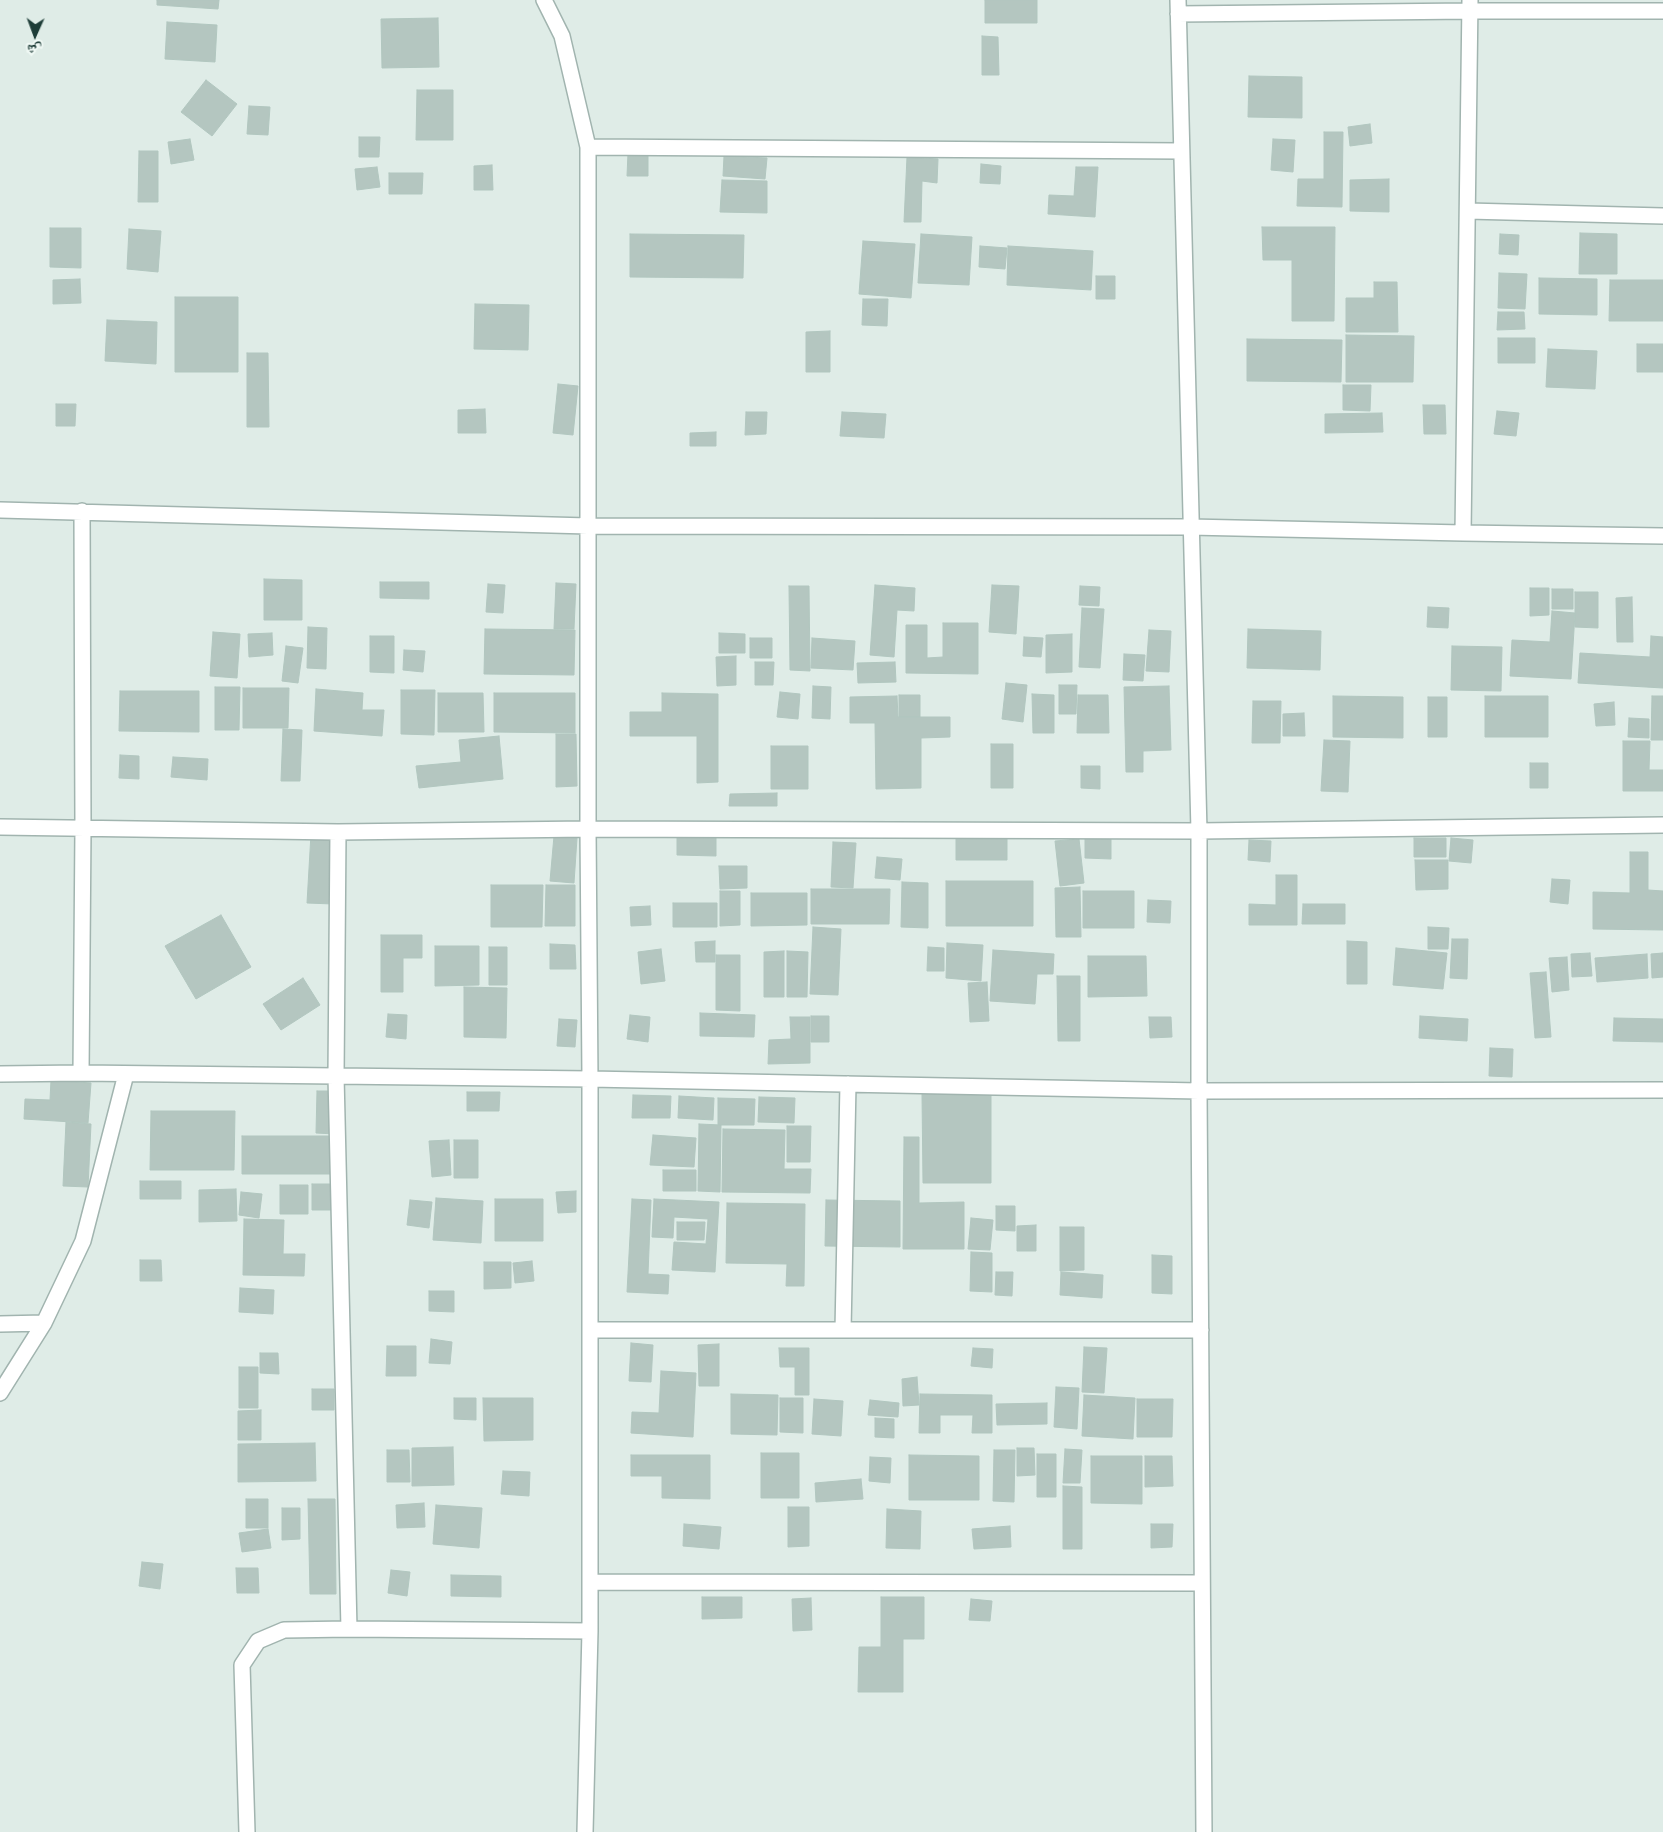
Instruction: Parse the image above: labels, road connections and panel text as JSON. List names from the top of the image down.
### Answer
{
  "north": "bottom"
}
